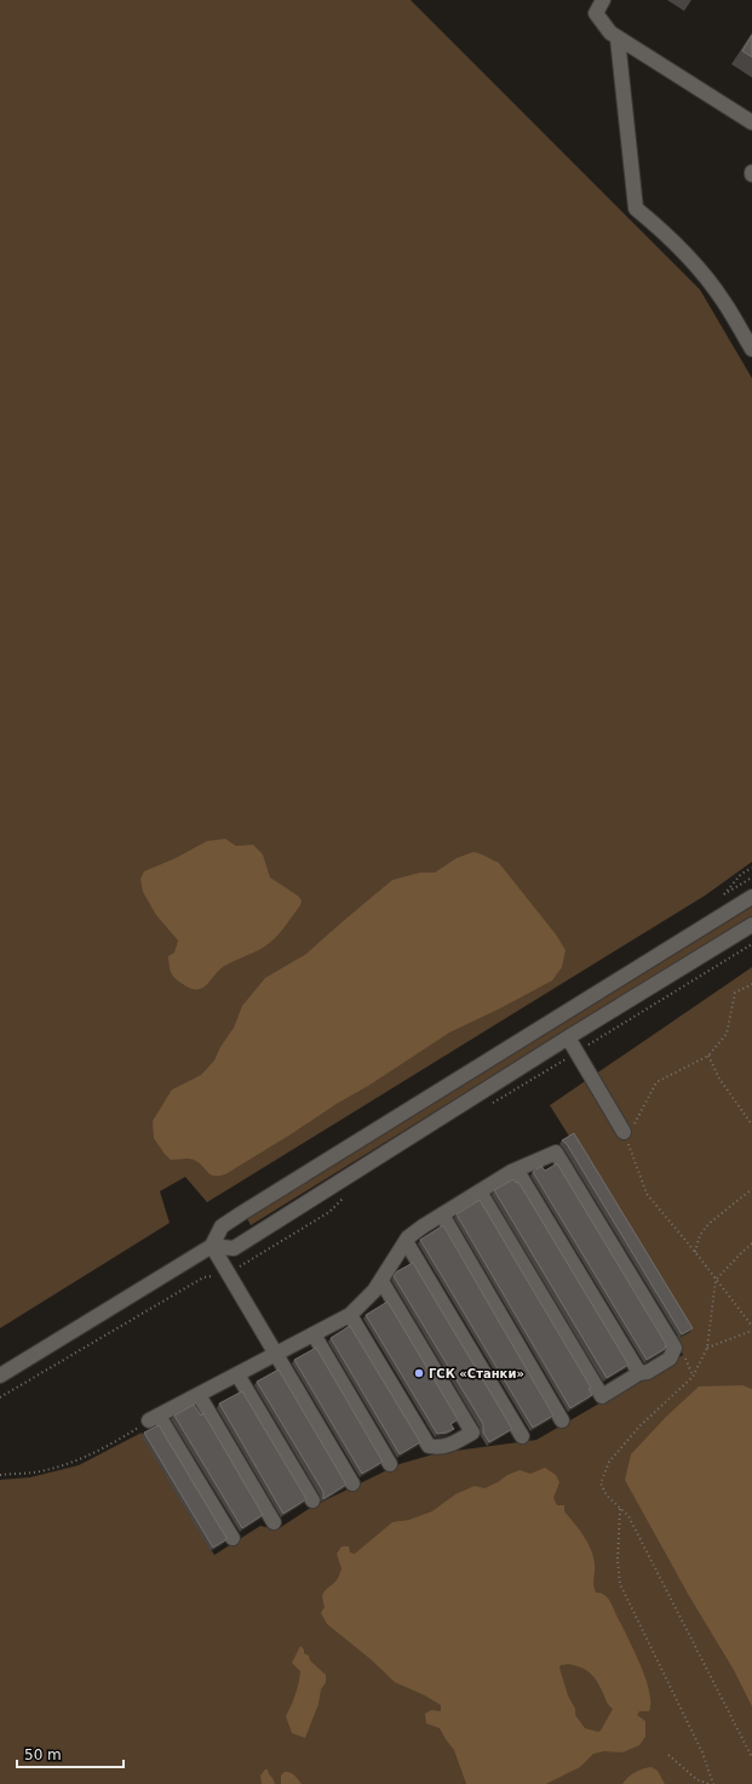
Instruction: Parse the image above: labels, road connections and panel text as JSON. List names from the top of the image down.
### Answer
{
  "places": ["ГСК «Станки»"],
  "scale_bar": "50 m"
}
